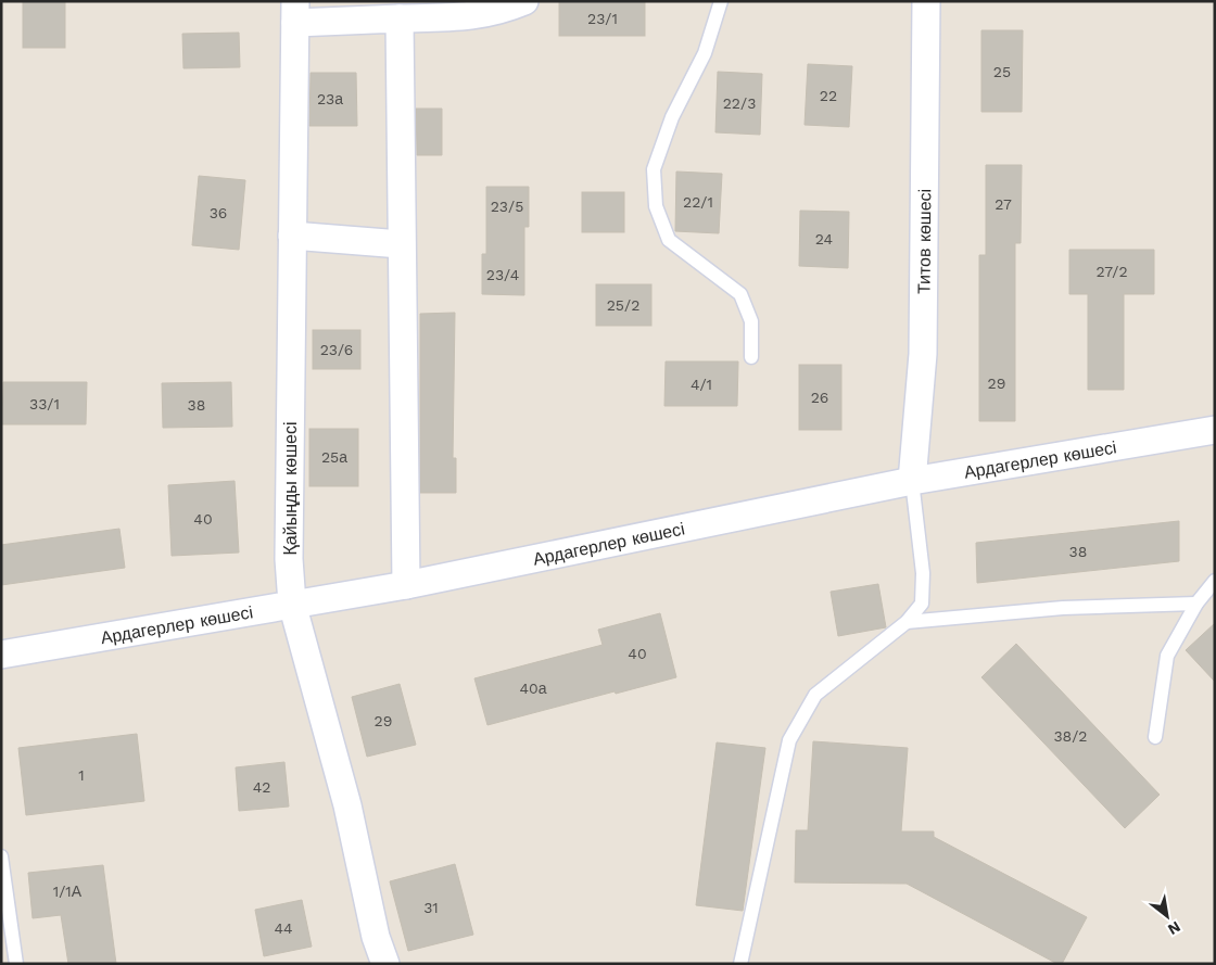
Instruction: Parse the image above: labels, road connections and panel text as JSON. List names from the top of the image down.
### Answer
{
  "streets": {
    "street": ["Титов көшесі", "Ардагерлер көшесі", "Қайыңды көшесі"]
  },
  "crossings": [
    ["Титов көшесі", "Ардагерлер көшесі"],
    ["Ардагерлер көшесі", "Қайыңды көшесі"]
  ],
  "house_numbers": [
    "23/1",
    "25",
    "22",
    "23а",
    "22/3",
    "22/1",
    "27",
    "23/5",
    "36",
    "24",
    "27/2",
    "23/4",
    "25/2",
    "23/6",
    "29",
    "4/1",
    "26",
    "33/1",
    "38",
    "25а",
    "40",
    "38",
    "40",
    "40а",
    "29",
    "38/2",
    "1",
    "42",
    "1/1А",
    "31",
    "44"
  ],
  "north": "bottom right"
}
